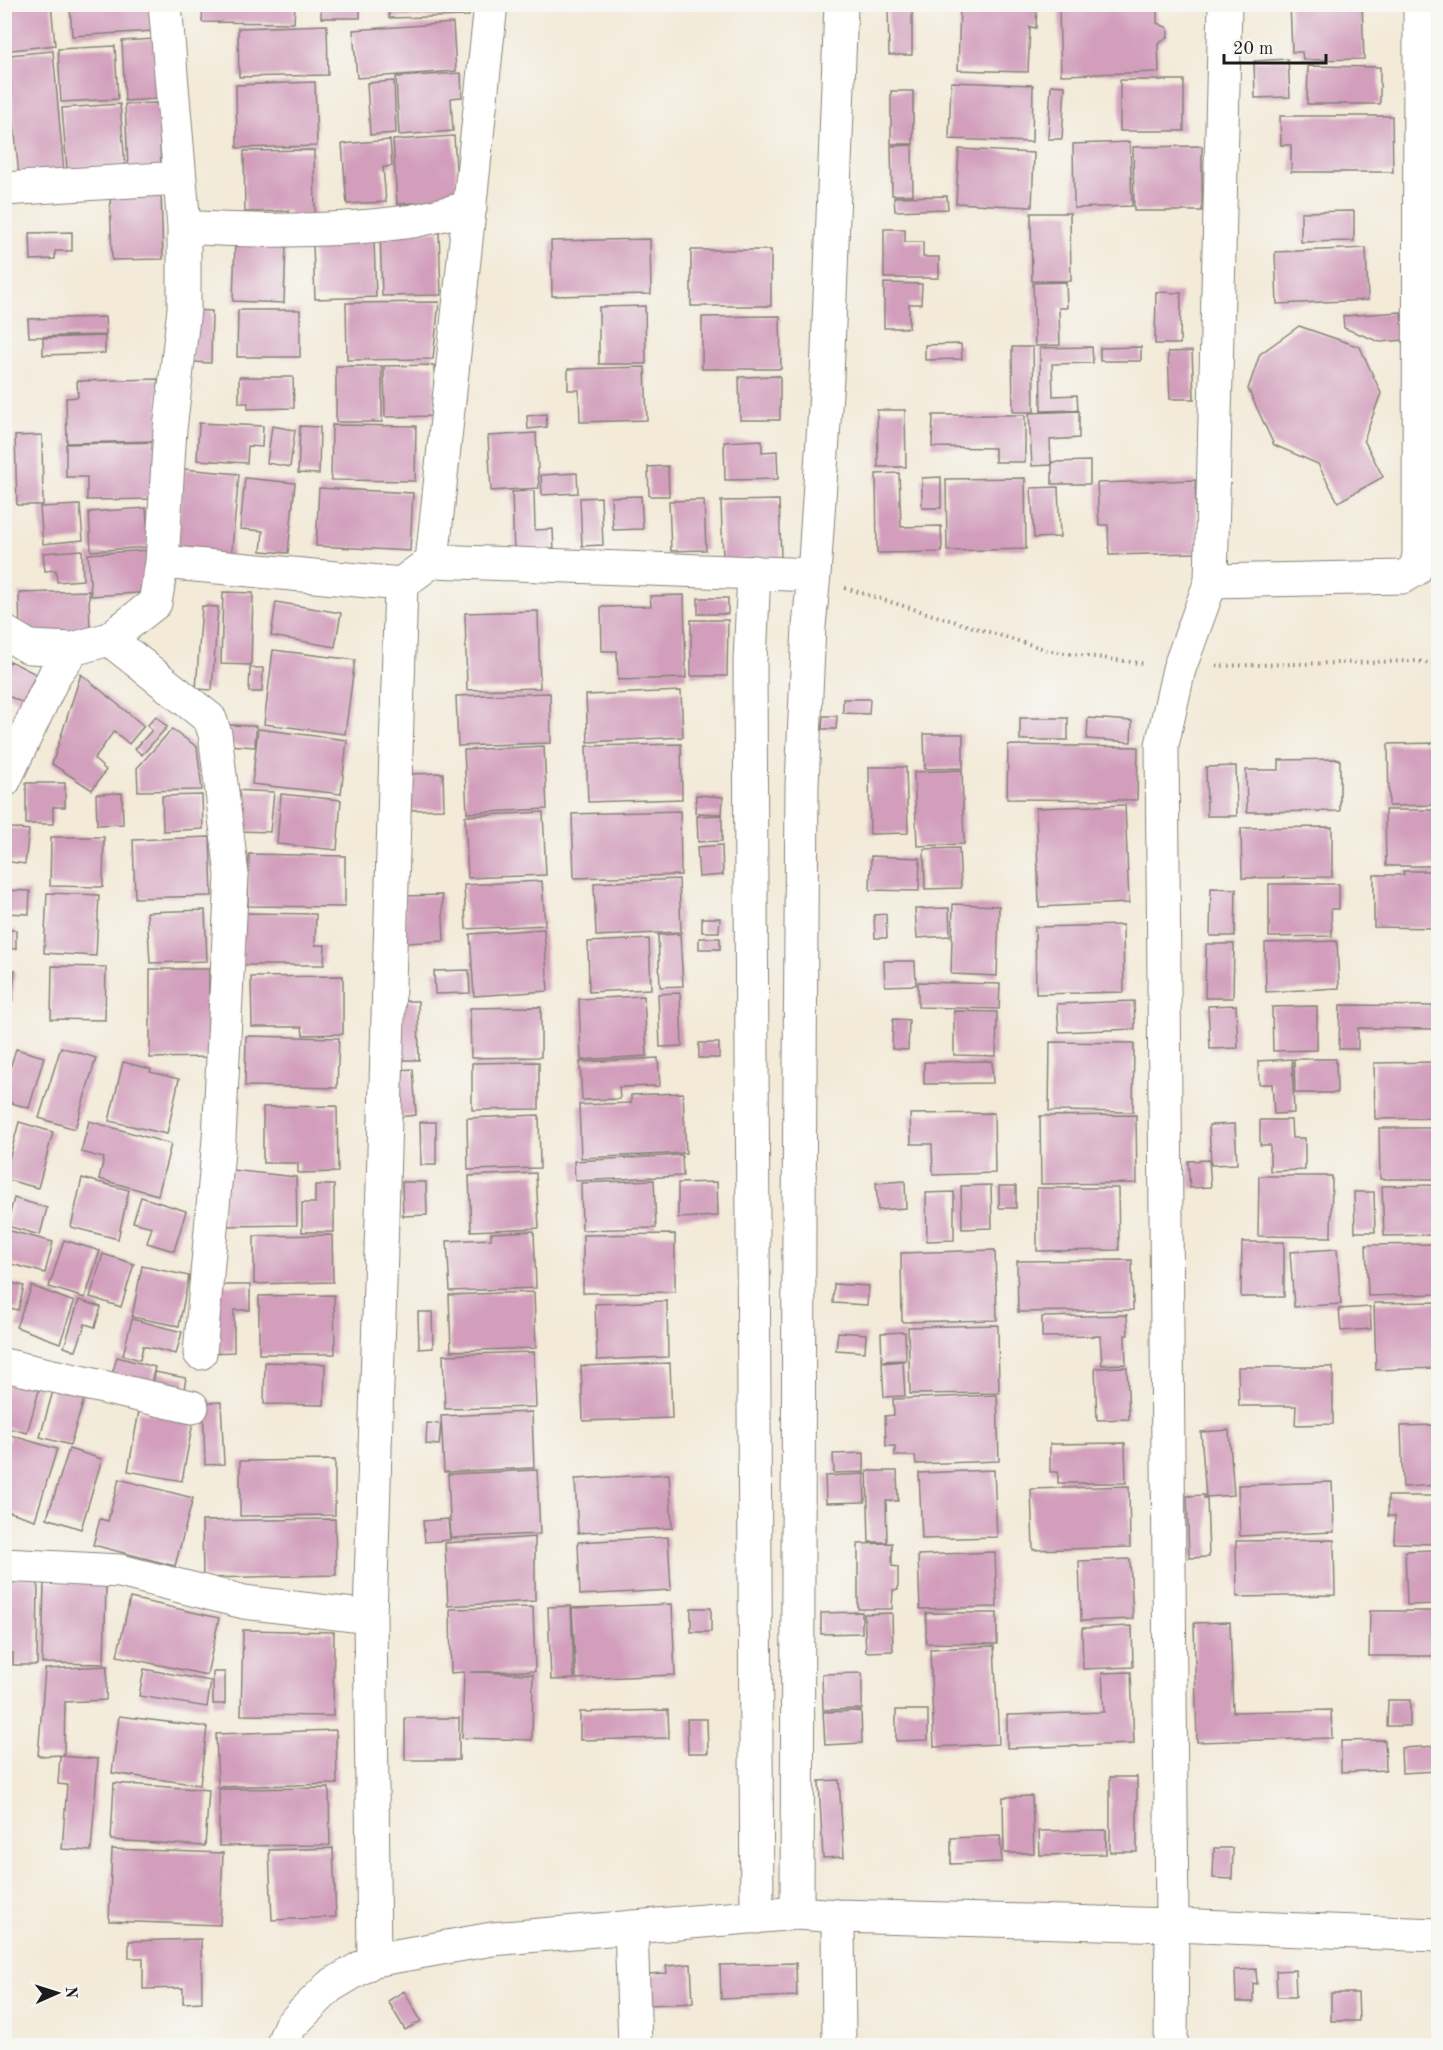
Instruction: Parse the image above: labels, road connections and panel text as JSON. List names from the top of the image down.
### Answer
{
  "scale_bar": "20 m",
  "north": "right"
}
